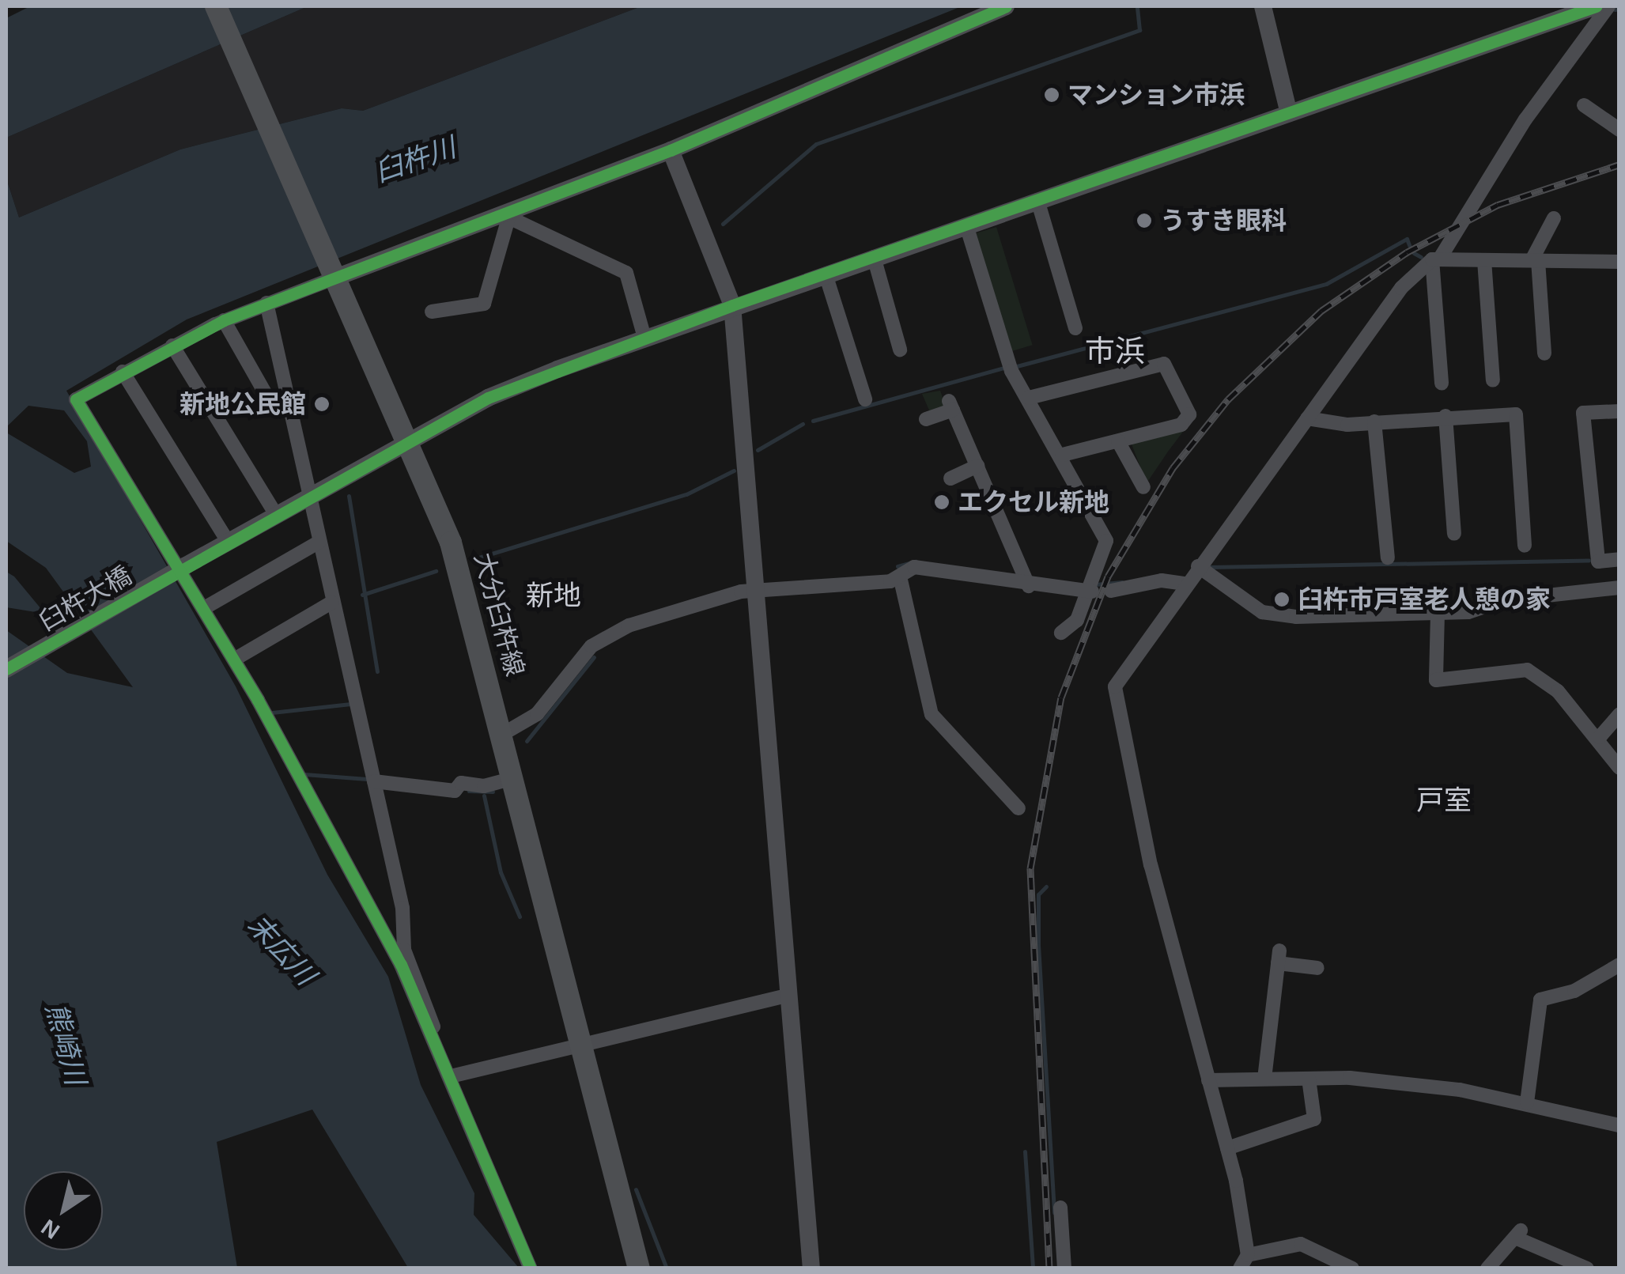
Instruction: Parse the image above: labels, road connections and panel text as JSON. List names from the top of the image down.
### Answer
{
  "streets": {
    "main road": ["大分臼杵線"],
    "street": ["臼杵大橋"]
  },
  "crossings": [
    ["臼杵大橋", "大分臼杵線"]
  ],
  "districts": ["市浜", "新地", "戸室"],
  "water": ["臼杵川", "末広川", "熊崎川"],
  "places": [
    "マンション市浜",
    "うすき眼科",
    "新地公民館",
    "エクセル新地",
    "臼杵市戸室老人憩の家"
  ],
  "north": "bottom left"
}
